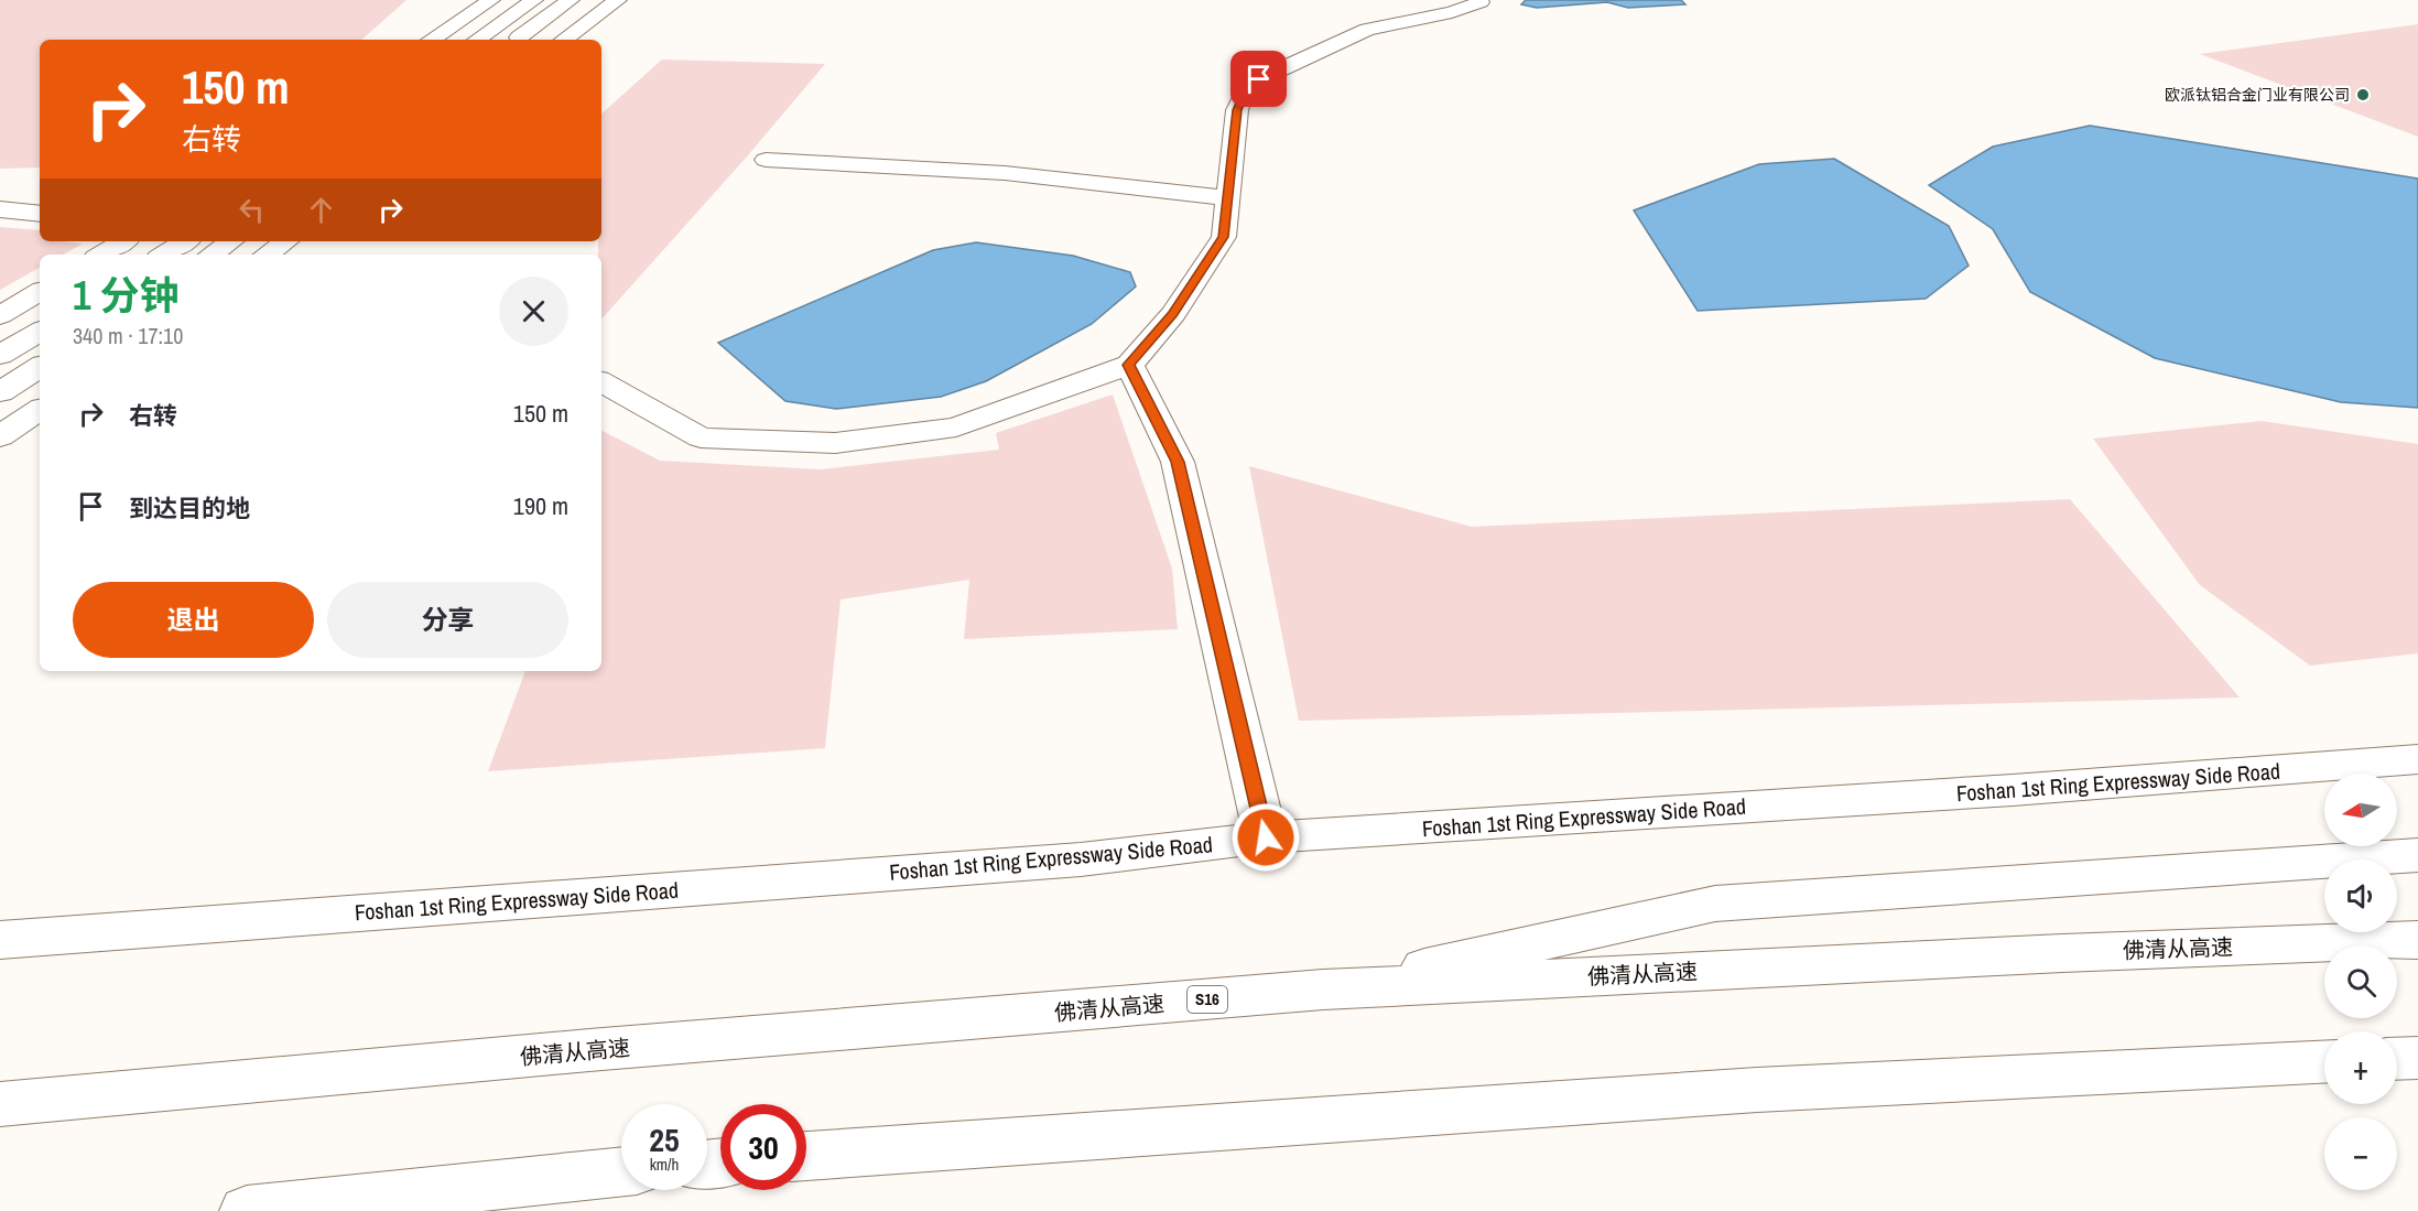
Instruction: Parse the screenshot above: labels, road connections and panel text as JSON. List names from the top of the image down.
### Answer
{
  "streets": {
    "main road": ["Foshan 1st Ring Expressway Side Road", "佛清从高速", "S16"]
  },
  "places": ["欧派钛铝合金门业有限公司"],
  "north": "left",
  "page": {
    "turn": ["150 m", "右转"],
    "heading": ["1 分钟", "340 m · 17:10"],
    "list": [
      {
        "name": "右转",
        "value": "150 m"
      },
      {
        "name": "到达目的地",
        "value": "190 m"
      }
    ],
    "buttons": ["退出", "分享"],
    "map_buttons": ["+", "−"],
    "speed": "25 km/h",
    "limit": "30"
  }
}
